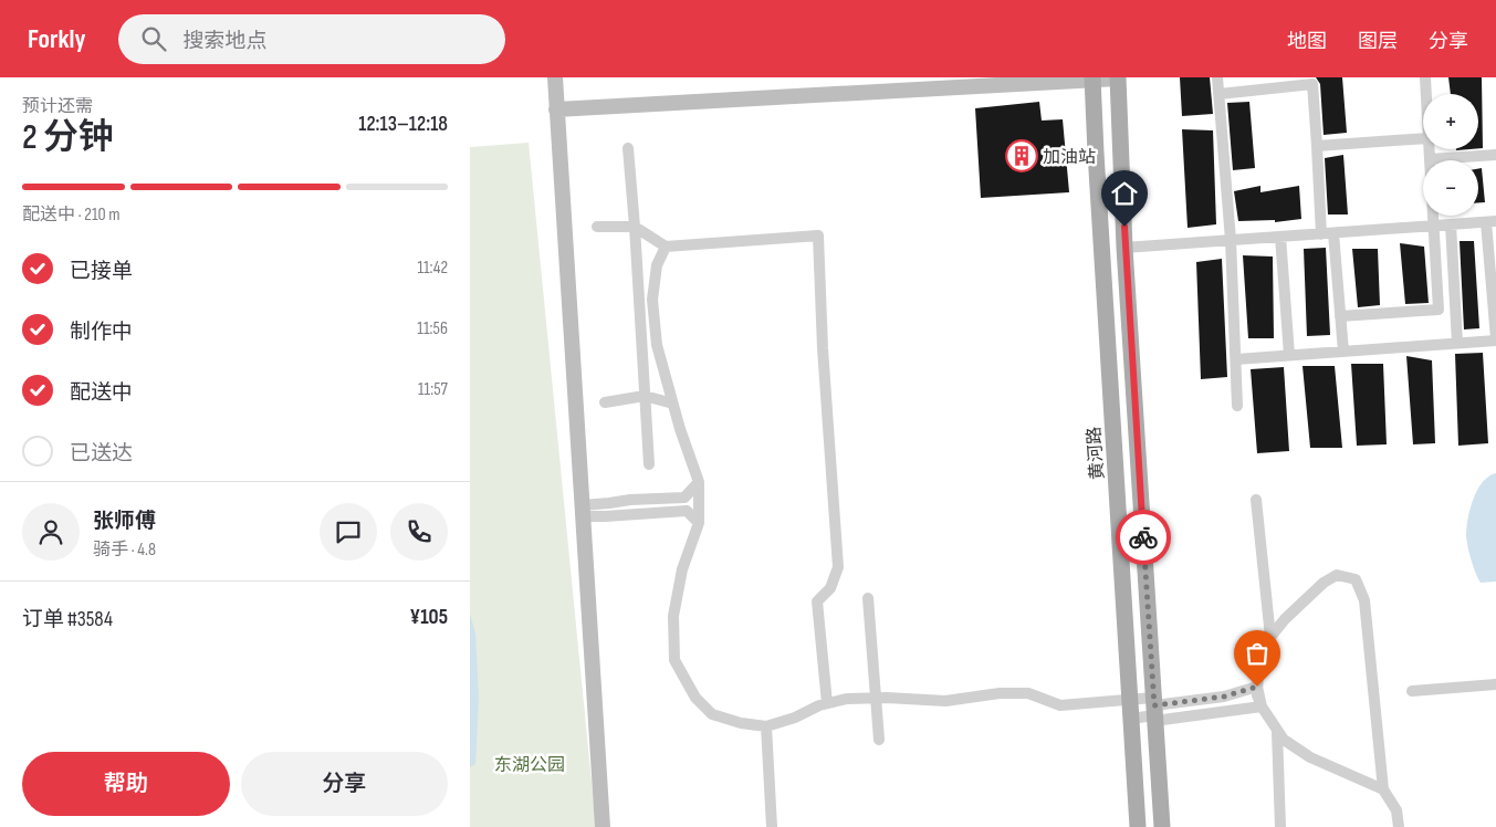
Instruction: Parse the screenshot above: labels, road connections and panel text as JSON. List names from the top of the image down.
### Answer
{
  "streets": {
    "main road": ["黄河路"]
  },
  "parks": ["东湖公园"],
  "places": {
    "building": ["加油站"]
  },
  "page": {
    "header": "Forkly",
    "search": "搜索地点",
    "nav": ["地图", "图层", "分享"],
    "heading": ["2 分钟", "预计还需", "12:13–12:18"],
    "panel": [
      "张师傅",
      "骑手 · 4.8",
      "订单 #3584",
      "¥105"
    ],
    "map_buttons": ["+", "−"],
    "bar": "配送中 · 210 m",
    "list": [
      ["已接单", "11:42"],
      ["制作中", "11:56"],
      ["配送中", "11:57"],
      "已送达"
    ],
    "buttons": ["帮助", "分享"]
  }
}
